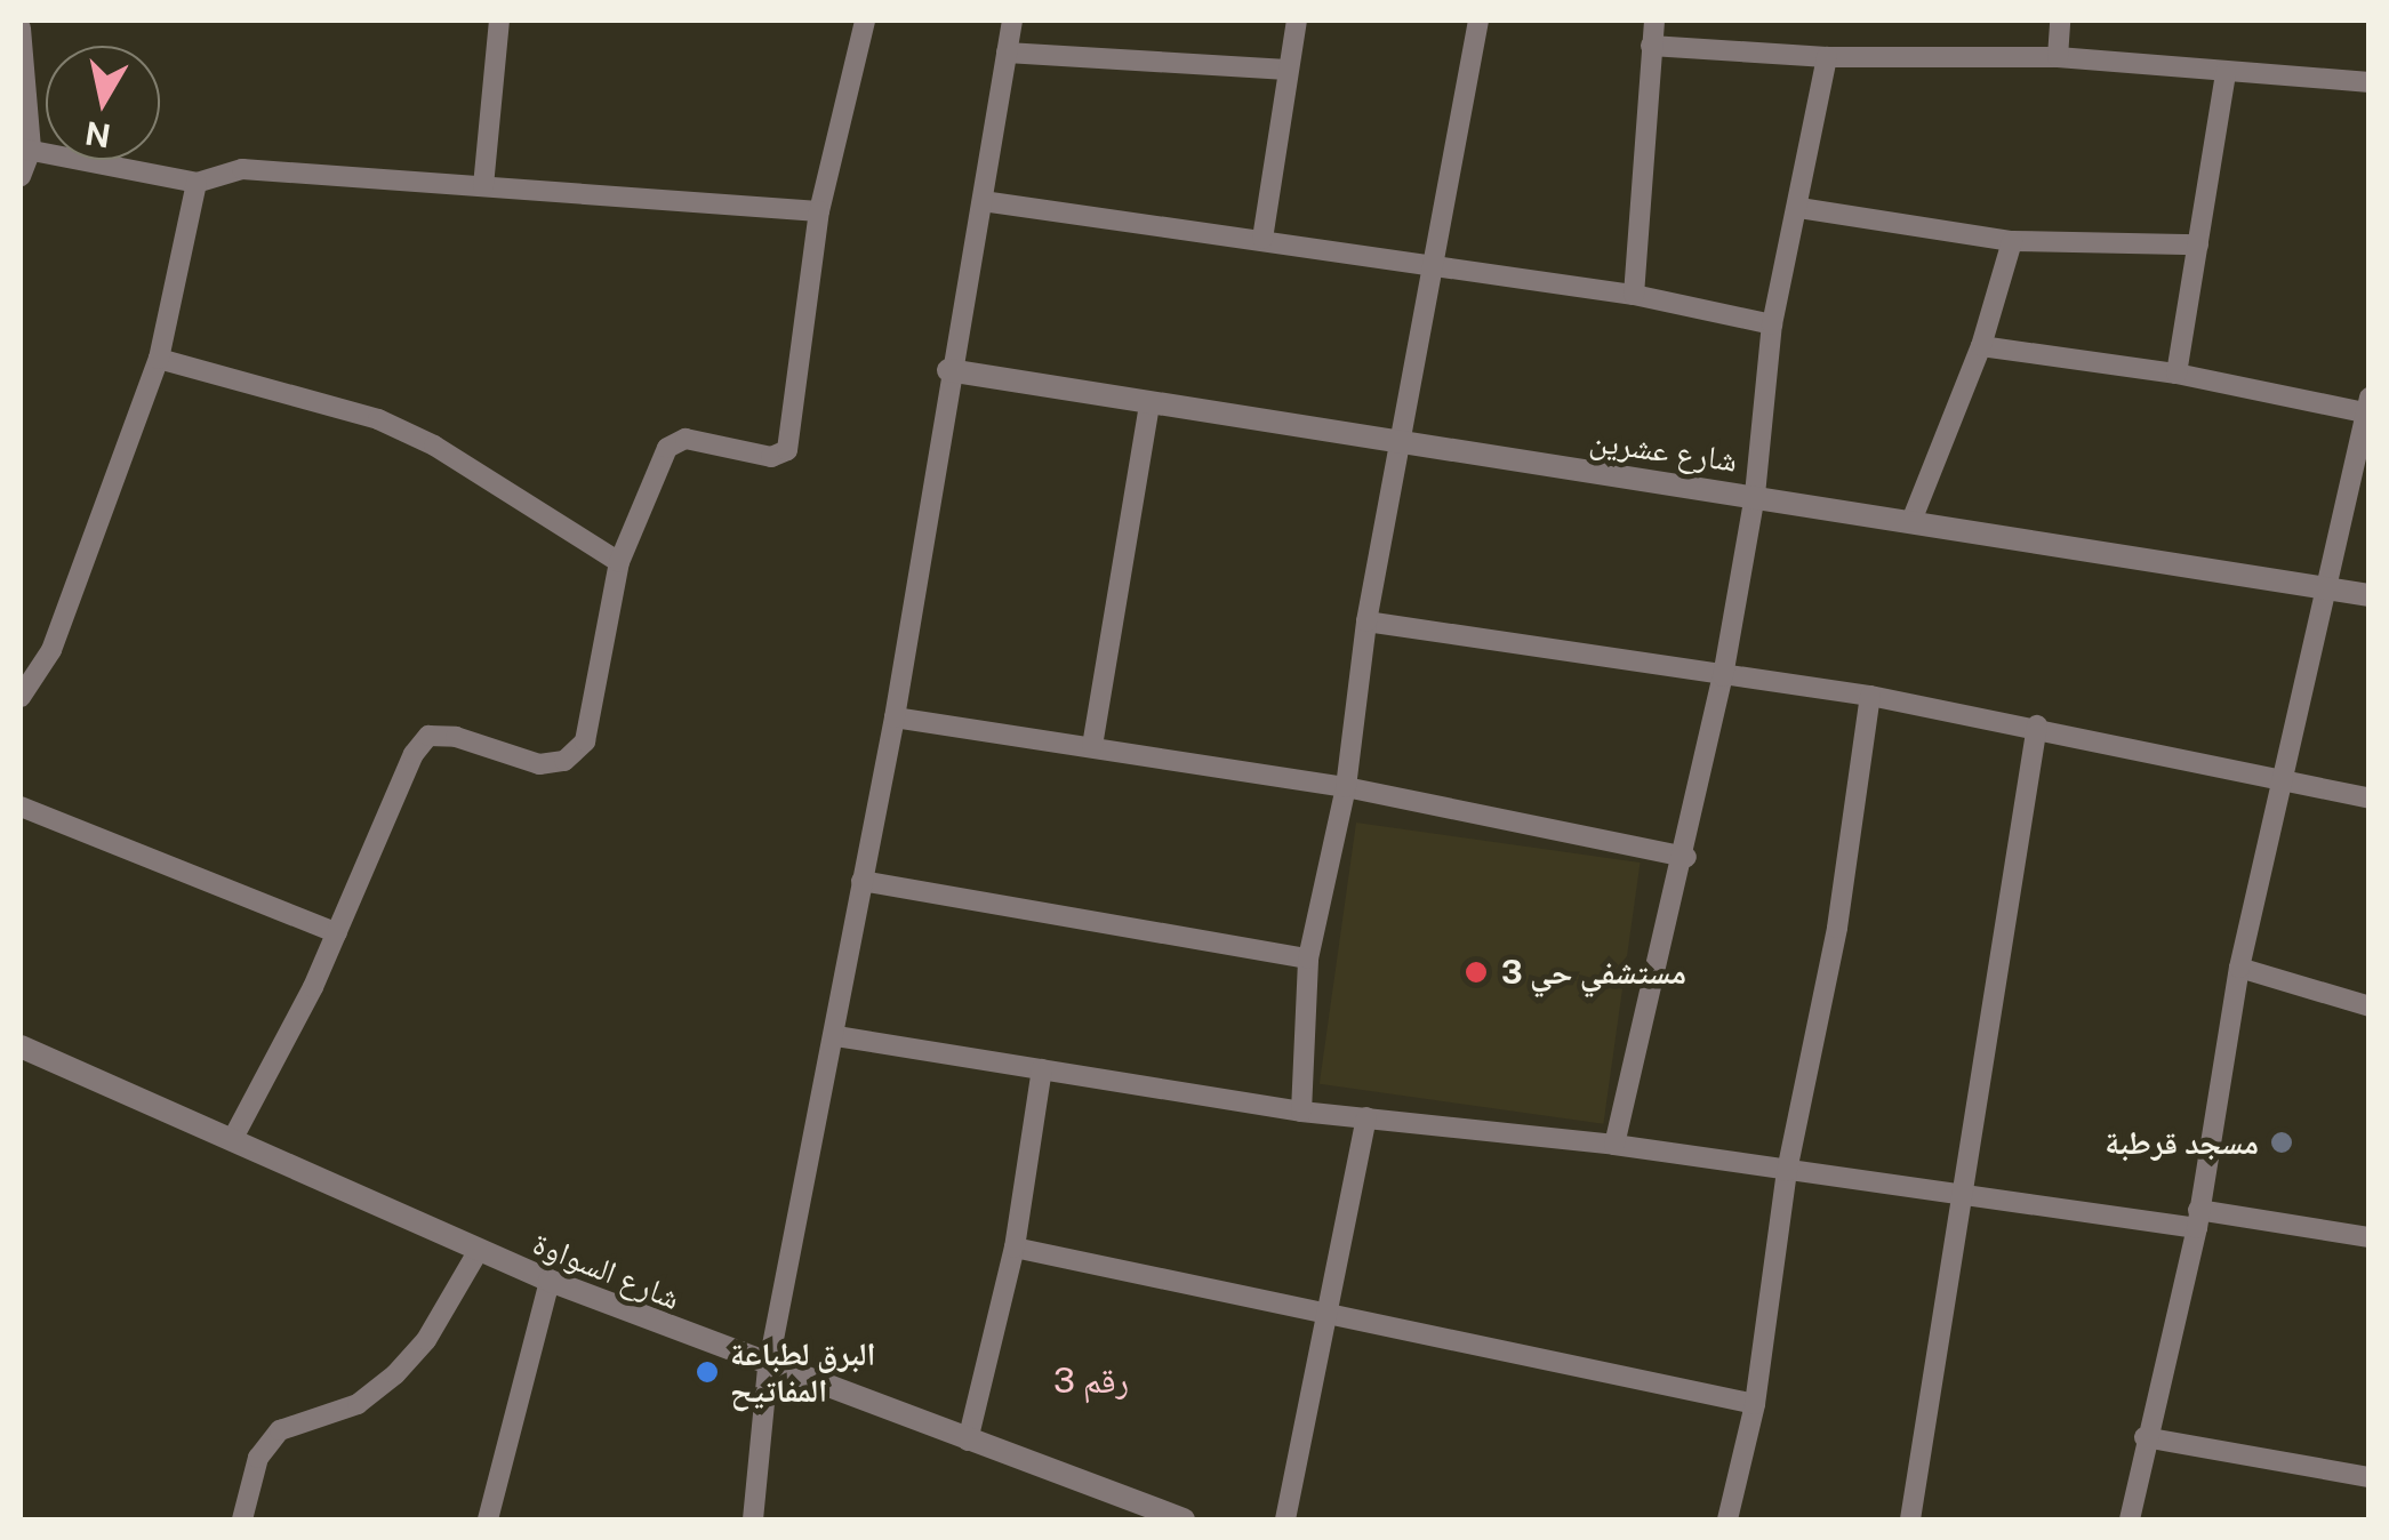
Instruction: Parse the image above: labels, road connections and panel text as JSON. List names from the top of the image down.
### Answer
{
  "streets": {
    "street": ["شارع عشرين", "شارع السواوة"]
  },
  "districts": ["رقم 3"],
  "places": ["مستشفي حي 3", "مسجد قرطبة", "البرق لطباعة المفاتيح"],
  "north": "bottom"
}
